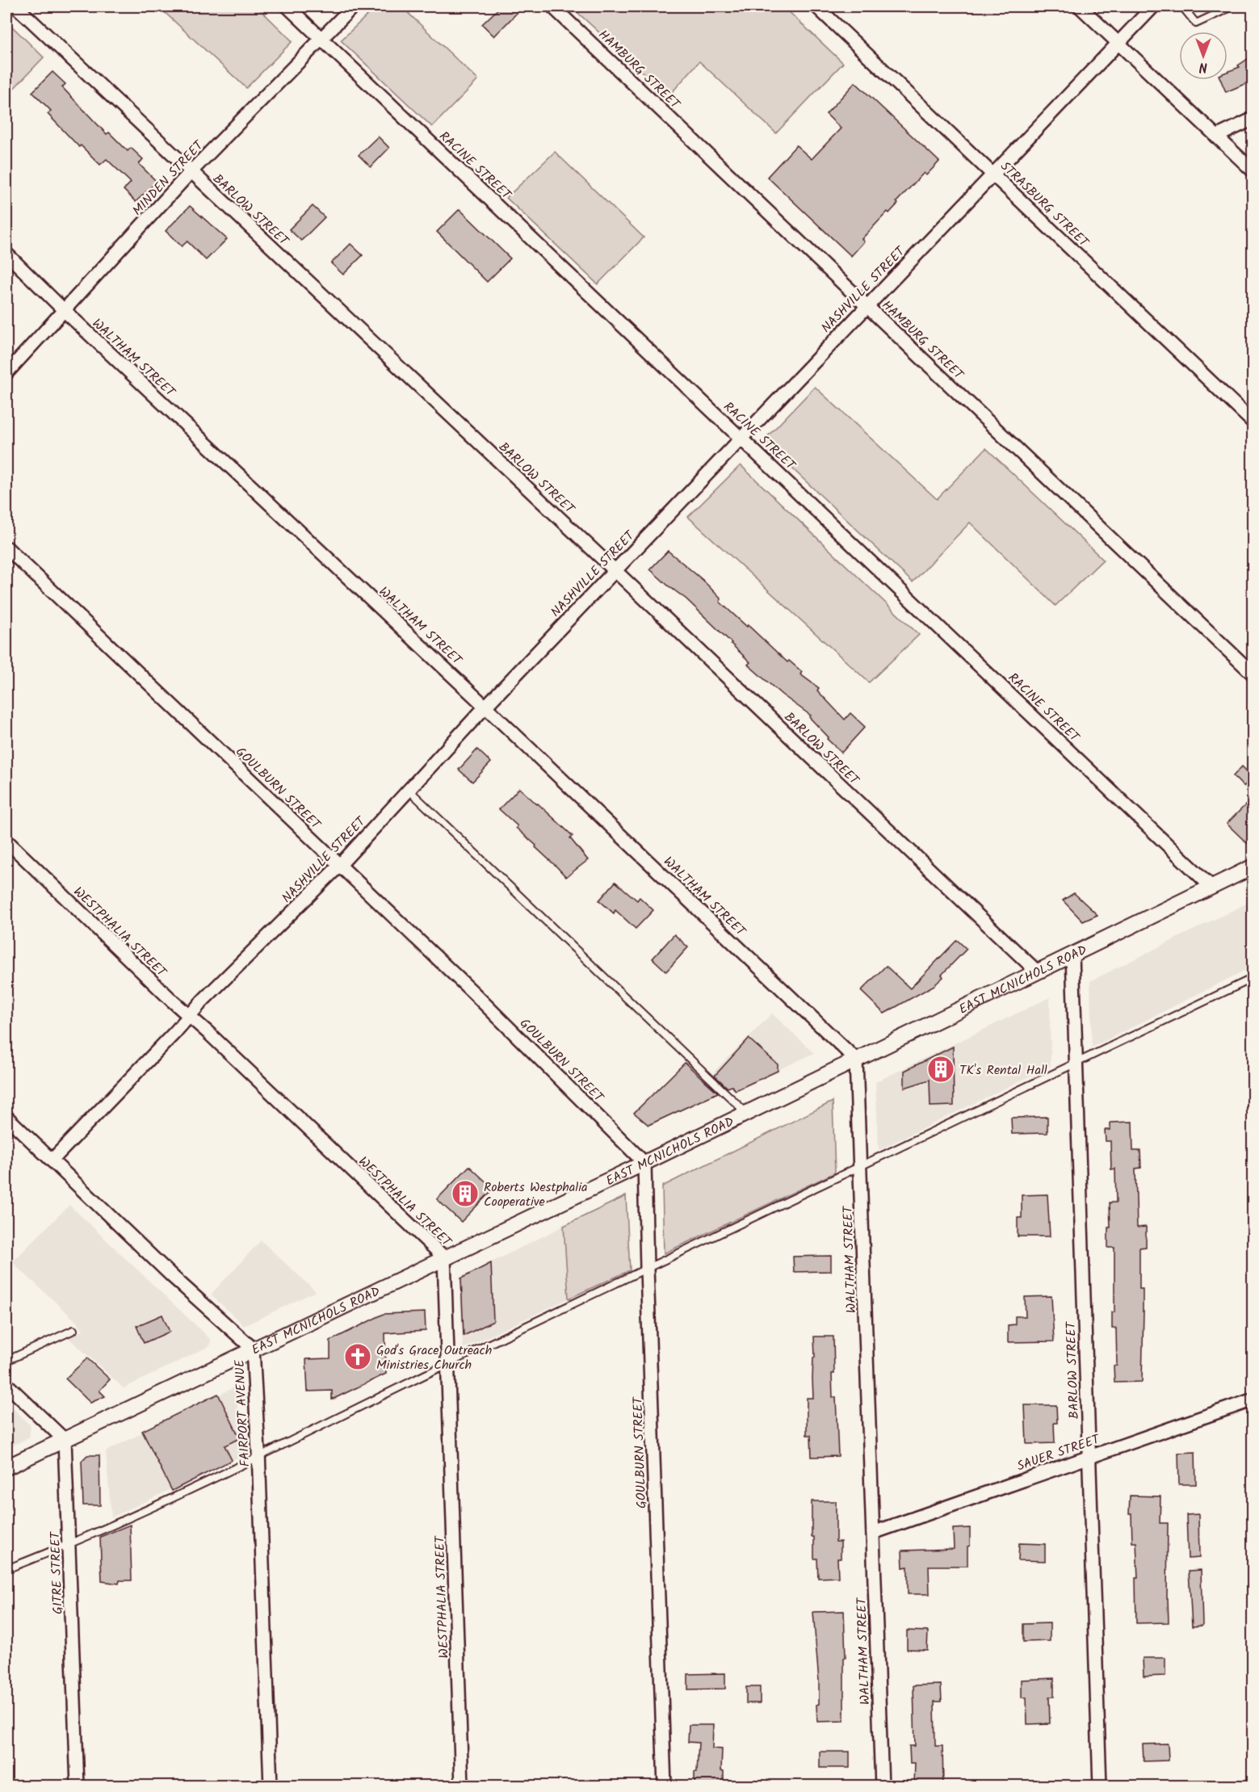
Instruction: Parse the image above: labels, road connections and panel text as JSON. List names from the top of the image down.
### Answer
{
  "streets": {
    "street": [
      "HAMBURG STREET",
      "RACINE STREET",
      "MINDEN STREET",
      "STRASBURG STREET",
      "BARLOW STREET",
      "NASHVILLE STREET",
      "WALTHAM STREET",
      "GOULBURN STREET",
      "WESTPHALIA STREET",
      "EAST MCNICHOLS ROAD",
      "FAIRPORT AVENUE",
      "SAUER STREET",
      "GITRE STREET"
    ]
  },
  "crossings": [
    ["HAMBURG STREET", "NASHVILLE STREET"],
    ["RACINE STREET", "MINDEN STREET"],
    ["RACINE STREET", "NASHVILLE STREET"],
    ["RACINE STREET", "EAST MCNICHOLS ROAD"],
    ["MINDEN STREET", "BARLOW STREET"],
    ["MINDEN STREET", "WALTHAM STREET"],
    ["STRASBURG STREET", "NASHVILLE STREET"],
    ["BARLOW STREET", "NASHVILLE STREET"],
    ["BARLOW STREET", "EAST MCNICHOLS ROAD"],
    ["BARLOW STREET", "SAUER STREET"],
    ["NASHVILLE STREET", "WALTHAM STREET"],
    ["NASHVILLE STREET", "GOULBURN STREET"],
    ["NASHVILLE STREET", "WESTPHALIA STREET"],
    ["NASHVILLE STREET", "FAIRPORT AVENUE"],
    ["WALTHAM STREET", "EAST MCNICHOLS ROAD"],
    ["WALTHAM STREET", "SAUER STREET"],
    ["GOULBURN STREET", "EAST MCNICHOLS ROAD"],
    ["WESTPHALIA STREET", "EAST MCNICHOLS ROAD"],
    ["EAST MCNICHOLS ROAD", "FAIRPORT AVENUE"],
    ["EAST MCNICHOLS ROAD", "GITRE STREET"]
  ],
  "places": {
    "building": ["TK's Rental Hall", "Roberts Westphalia Cooperative"],
    "church": ["God's Grace Outreach Ministries Church"]
  },
  "north": "bottom"
}
